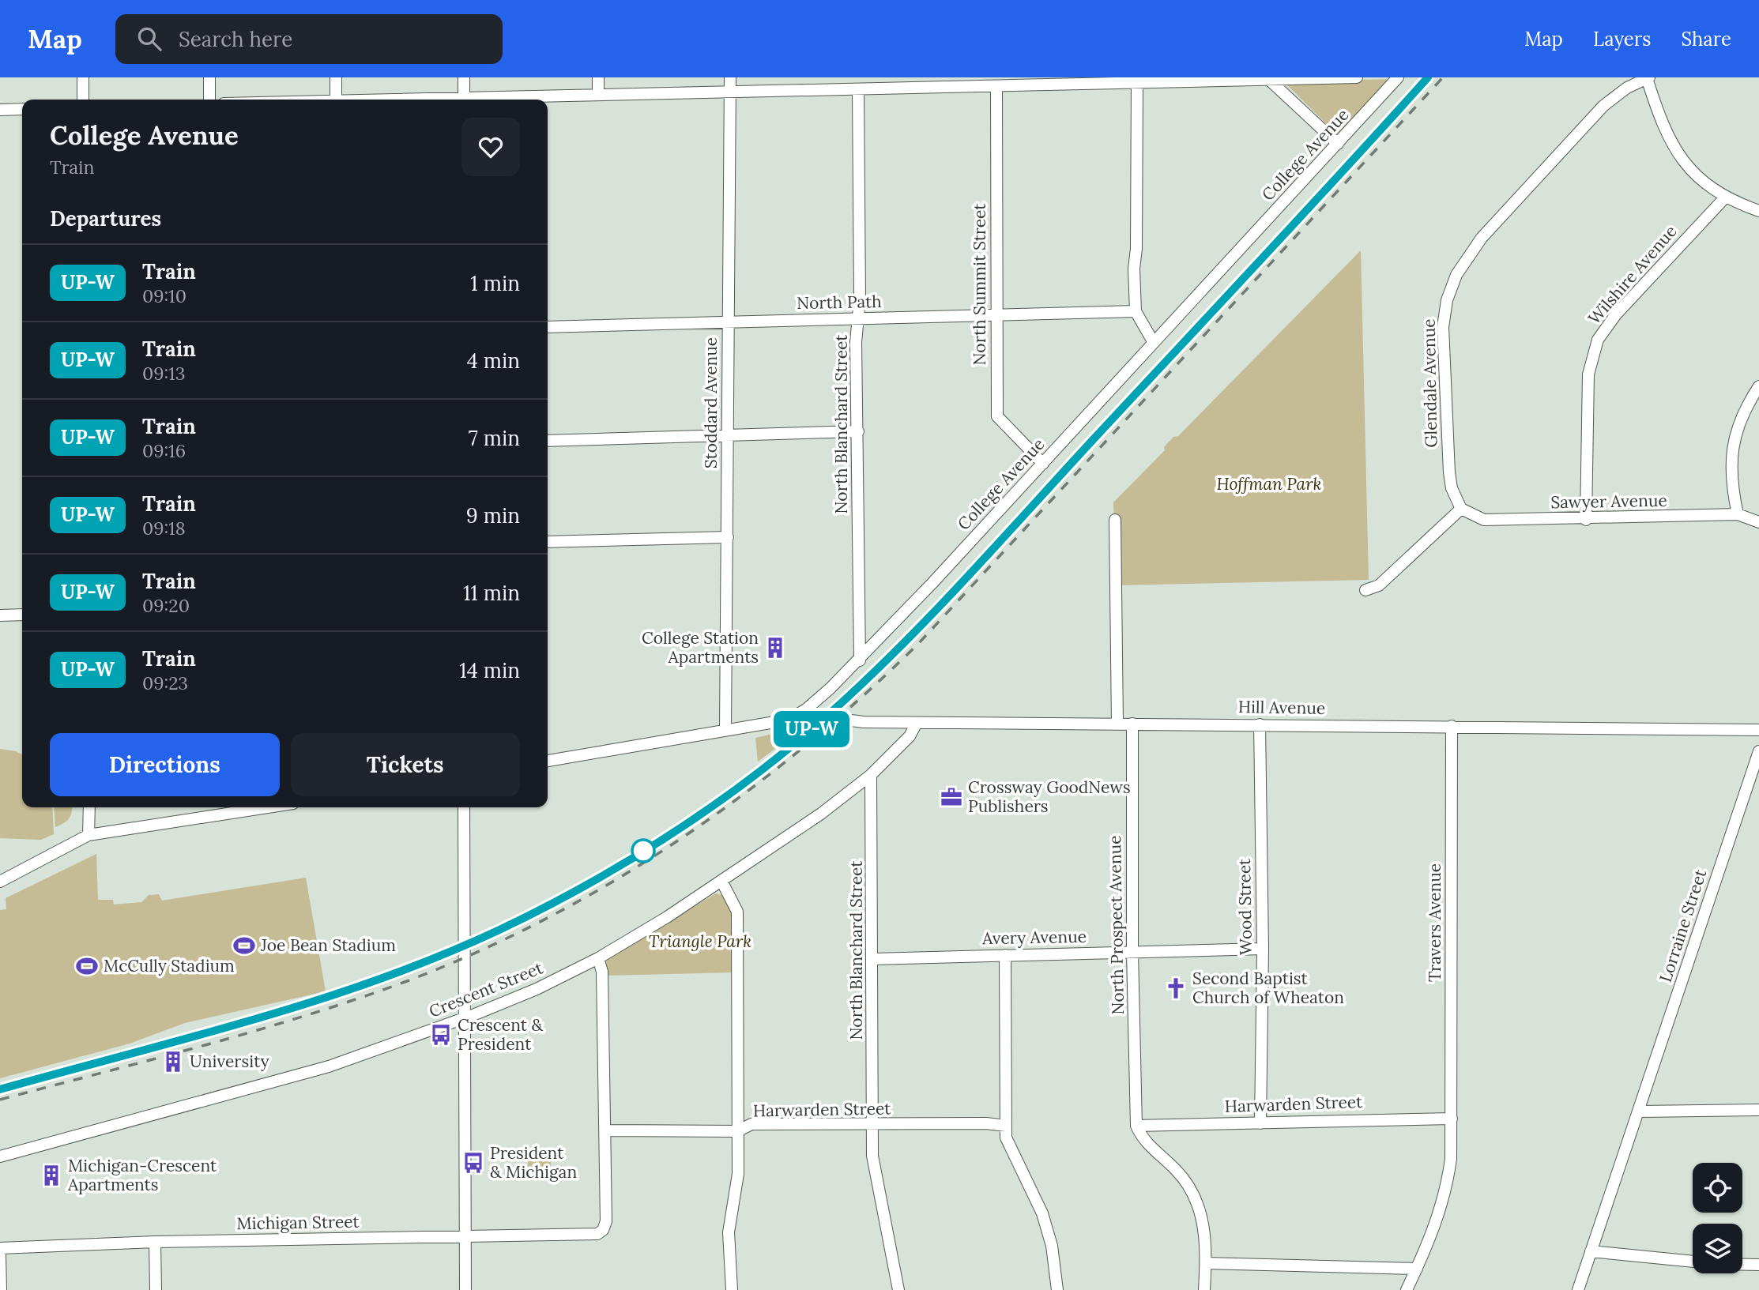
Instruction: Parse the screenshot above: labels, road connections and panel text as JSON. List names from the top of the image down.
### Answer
{
  "streets": {
    "street": [
      "College Avenue",
      "Wilshire Avenue",
      "North Summit Street",
      "North Path",
      "Glendale Avenue",
      "Stoddard Avenue",
      "North Blanchard Street",
      "Sawyer Avenue",
      "Hill Avenue",
      "Wood Street",
      "Travers Avenue",
      "North Prospect Avenue",
      "Lorraine Street",
      "Avery Avenue",
      "Crescent Street",
      "Harwarden Street",
      "Michigan Street"
    ]
  },
  "crossings": [
    ["College Avenue", "North Summit Street"],
    ["College Avenue", "Stoddard Avenue"],
    ["College Avenue", "North Blanchard Street"],
    ["College Avenue", "Hill Avenue"],
    ["Wilshire Avenue", "Sawyer Avenue"],
    ["North Summit Street", "North Path"],
    ["North Path", "Stoddard Avenue"],
    ["North Path", "North Blanchard Street"],
    ["Glendale Avenue", "Sawyer Avenue"],
    ["North Blanchard Street", "Avery Avenue"],
    ["North Blanchard Street", "Crescent Street"],
    ["North Blanchard Street", "Harwarden Street"],
    ["Hill Avenue", "Wood Street"],
    ["Hill Avenue", "Travers Avenue"],
    ["Hill Avenue", "North Prospect Avenue"],
    ["Hill Avenue", "Crescent Street"],
    ["Wood Street", "Avery Avenue"],
    ["Wood Street", "Harwarden Street"],
    ["Travers Avenue", "Harwarden Street"],
    ["North Prospect Avenue", "Avery Avenue"],
    ["North Prospect Avenue", "Harwarden Street"],
    ["Harwarden Street", "Michigan Street"]
  ],
  "parks": ["Hoffman Park", "Triangle Park"],
  "places": {
    "building": ["College Station Apartments", "University", "Michigan-Crescent Apartments"],
    "office": ["Crossway GoodNews Publishers"],
    "sports": ["Joe Bean Stadium", "McCully Stadium"],
    "church": ["Second Baptist Church of Wheaton"],
    "bus stop": ["Crescent & President", "President & Michigan"]
  },
  "page": {
    "header": "Map",
    "search": "Search here",
    "nav": ["Map", "Layers", "Share"],
    "on_map": "UP-W",
    "heading": [
      ["College Avenue", "Train"],
      "Departures"
    ],
    "list": [
      {
        "mark": "UP-W",
        "name": "Train",
        "note": "09:10",
        "value": "1 min"
      },
      {
        "mark": "UP-W",
        "name": "Train",
        "note": "09:13",
        "value": "4 min"
      },
      {
        "mark": "UP-W",
        "name": "Train",
        "note": "09:16",
        "value": "7 min"
      },
      {
        "mark": "UP-W",
        "name": "Train",
        "note": "09:18",
        "value": "9 min"
      },
      {
        "mark": "UP-W",
        "name": "Train",
        "note": "09:20",
        "value": "11 min"
      },
      {
        "mark": "UP-W",
        "name": "Train",
        "note": "09:23",
        "value": "14 min"
      }
    ],
    "buttons": ["Directions", "Tickets"]
  }
}
